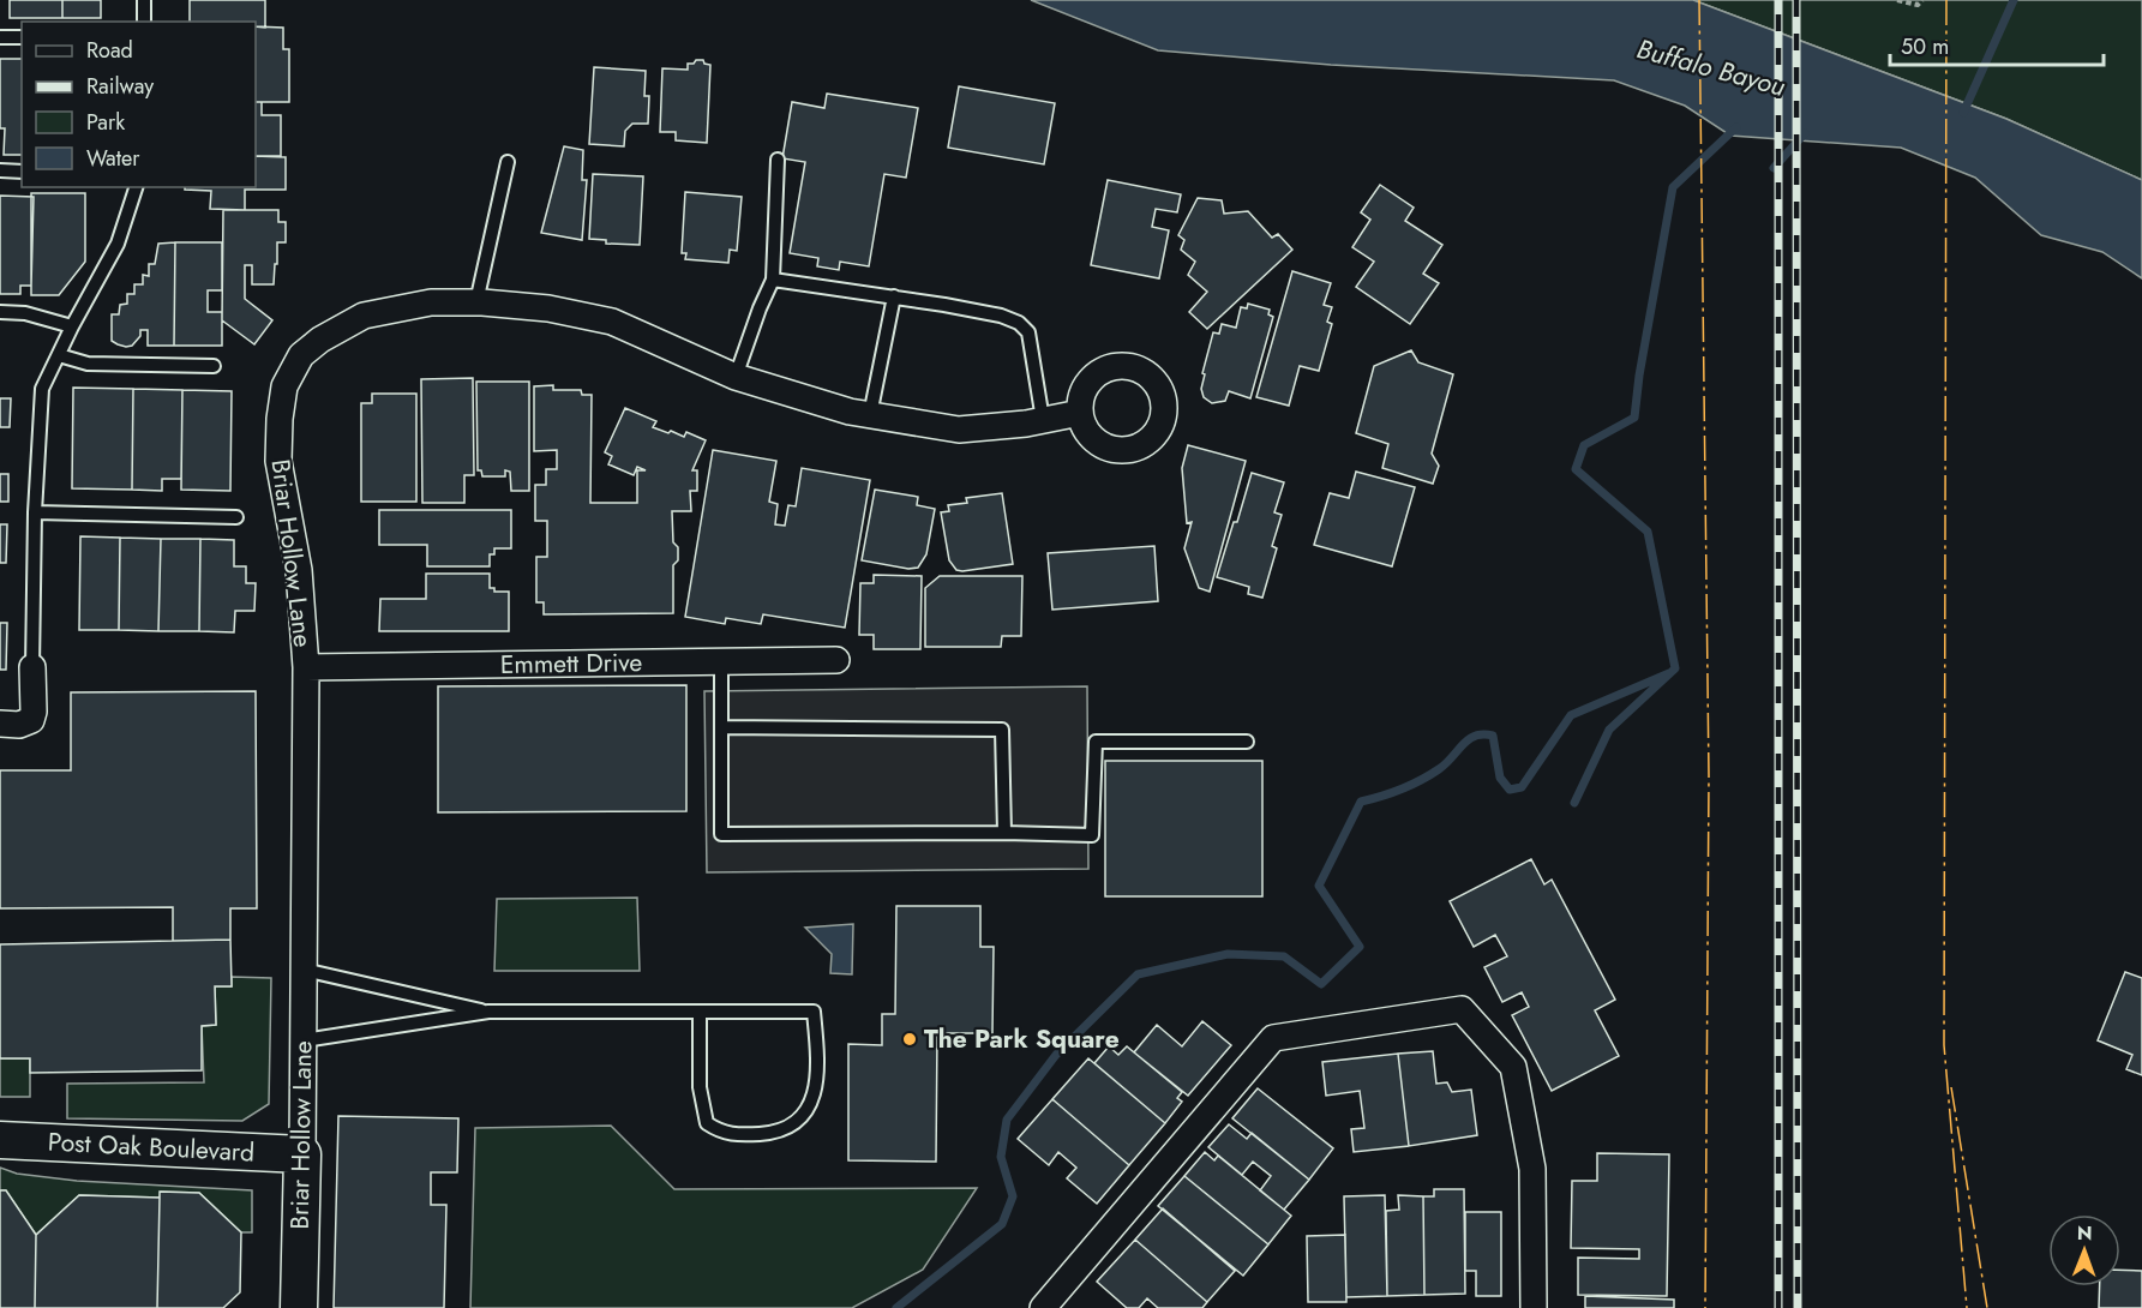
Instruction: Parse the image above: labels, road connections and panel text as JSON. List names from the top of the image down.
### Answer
{
  "streets": {
    "street": ["Briar Hollow Lane", "Emmett Drive", "Post Oak Boulevard"]
  },
  "crossings": [
    ["Briar Hollow Lane", "Emmett Drive"],
    ["Briar Hollow Lane", "Post Oak Boulevard"]
  ],
  "water": ["Buffalo Bayou"],
  "places": ["The Park Square"],
  "legend": [
    "Road",
    "Railway",
    "Park",
    "Water"
  ],
  "scale_bar": "50 m",
  "north": "top"
}
